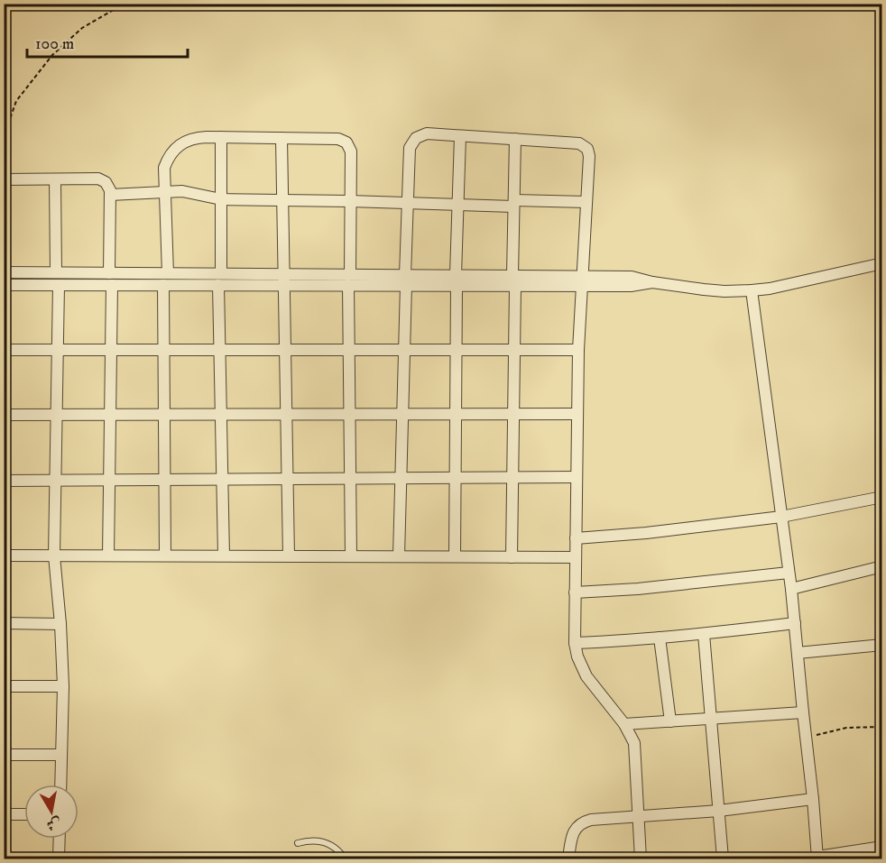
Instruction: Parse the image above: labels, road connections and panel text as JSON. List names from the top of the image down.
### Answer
{
  "scale_bar": "100 m",
  "north": "bottom"
}
